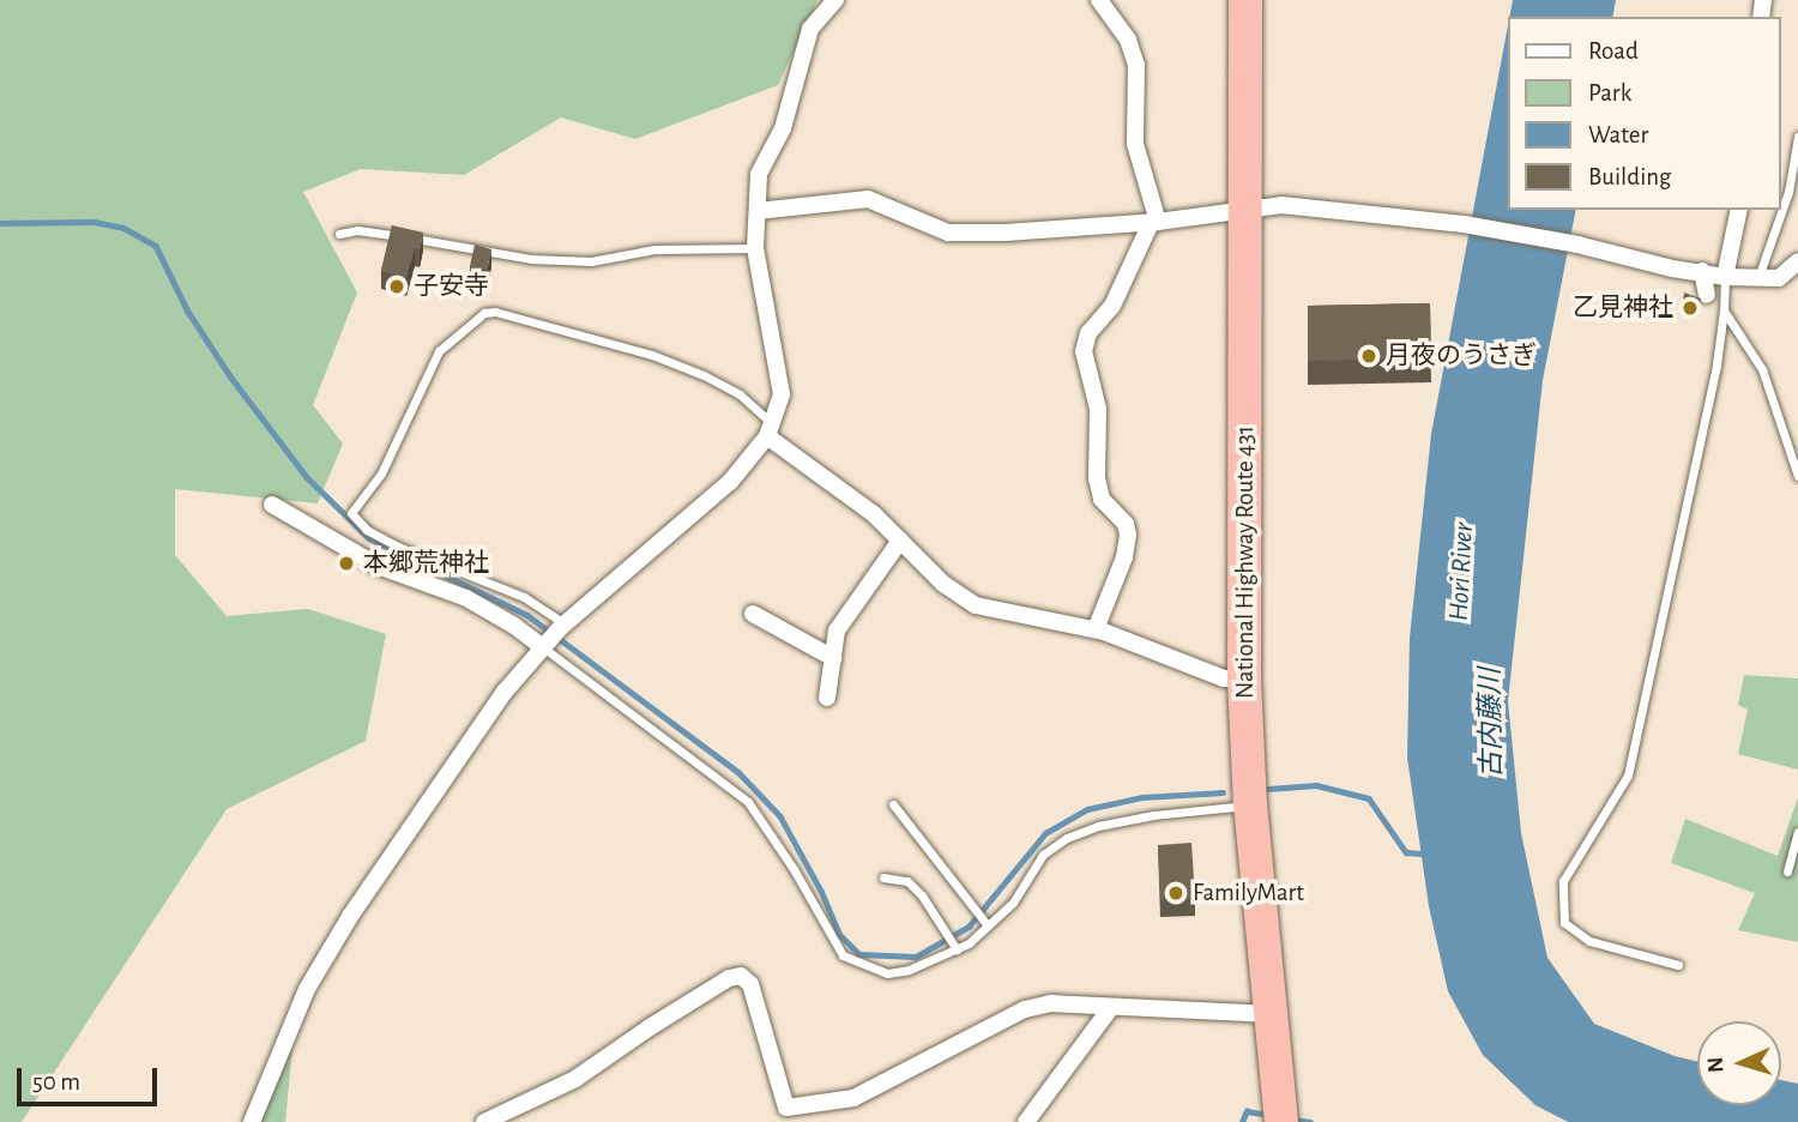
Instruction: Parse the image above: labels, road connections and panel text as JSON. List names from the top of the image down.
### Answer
{
  "streets": {
    "highway": ["National Highway Route 431"]
  },
  "water": ["Hori River", "古内藤川"],
  "places": [
    "子安寺",
    "乙見神社",
    "月夜のうさぎ",
    "本郷荒神社",
    "FamilyMart"
  ],
  "legend": [
    "Road",
    "Park",
    "Water",
    "Building"
  ],
  "scale_bar": "50 m",
  "north": "left"
}
